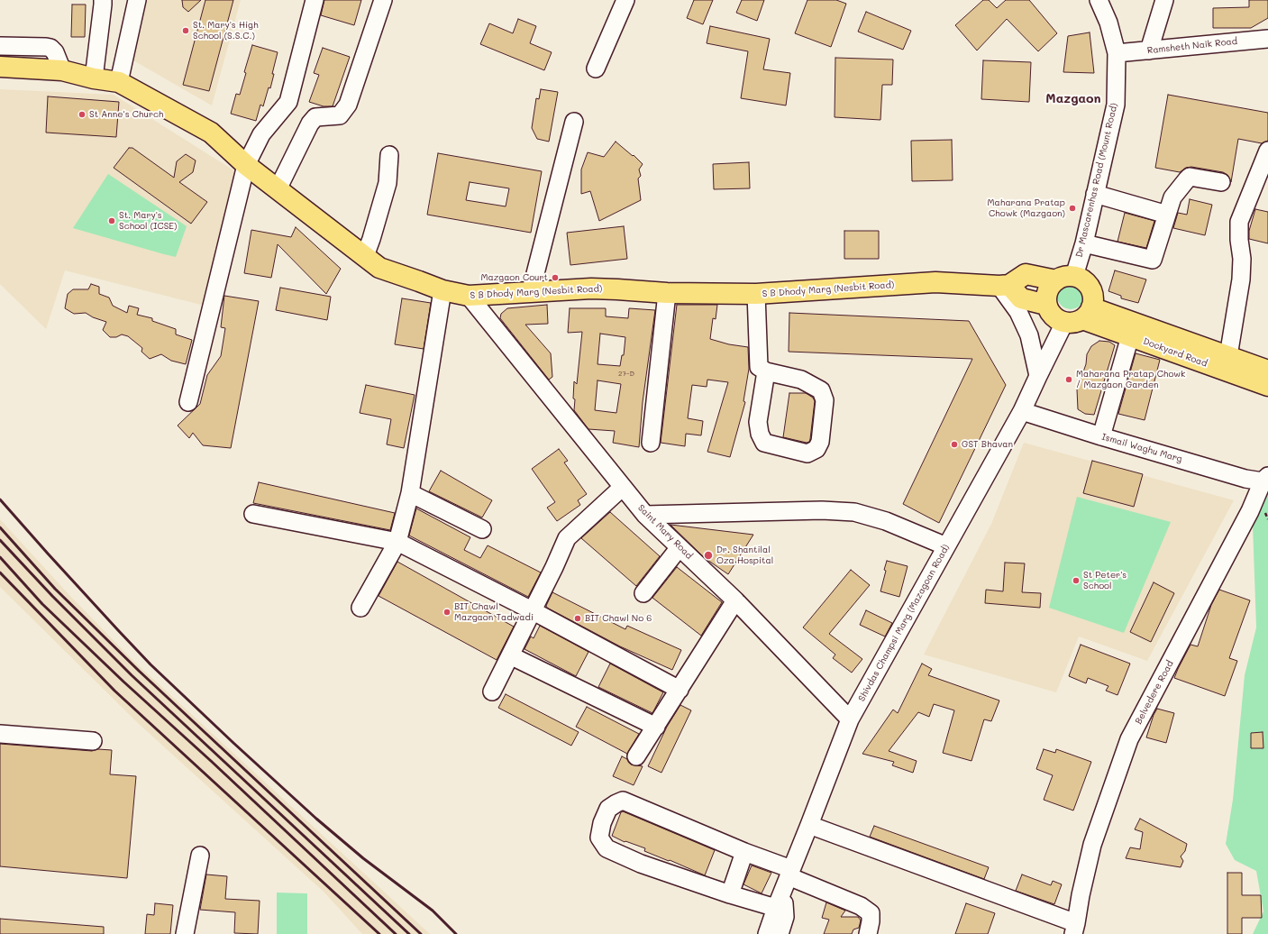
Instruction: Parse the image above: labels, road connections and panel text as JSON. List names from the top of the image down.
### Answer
{
  "streets": {
    "main road": ["S B Dhody Marg (Nesbit Road)", "Dockyard Road"],
    "street": [
      "Ramsheth Naik Road",
      "Dr Mascarenhas Road (Mount Road)",
      "Ismail Waghu Marg",
      "Saint Mary Road",
      "Shivdas Champsi Marg (Mazagoan Road)",
      "Belvedere Road"
    ]
  },
  "crossings": [
    ["Ramsheth Naik Road", "Dr Mascarenhas Road (Mount Road)"],
    ["Dr Mascarenhas Road (Mount Road)", "Dockyard Road"],
    ["Dr Mascarenhas Road (Mount Road)", "Shivdas Champsi Marg (Mazagoan Road)"],
    ["S B Dhody Marg (Nesbit Road)", "Saint Mary Road"],
    ["Dockyard Road", "Shivdas Champsi Marg (Mazagoan Road)"],
    ["Ismail Waghu Marg", "Shivdas Champsi Marg (Mazagoan Road)"],
    ["Ismail Waghu Marg", "Belvedere Road"],
    ["Saint Mary Road", "Shivdas Champsi Marg (Mazagoan Road)"]
  ],
  "districts": ["Mazgaon"],
  "places": [
    "St. Mary's High School (S.S.C.)",
    "St Anne's Church",
    "Maharana Pratap Chowk (Mazgaon)",
    "St. Mary's School (ICSE)",
    "Mazgaon Court",
    "Maharana Pratap Chowk / Mazgaon Garden",
    "GST Bhavan",
    "Dr. Shantilal Oza Hospital",
    "St Peter's School",
    "BIT Chawl Mazgaon Tadwadi",
    "BIT Chawl No 6"
  ],
  "house_numbers": ["27-D"]
}
